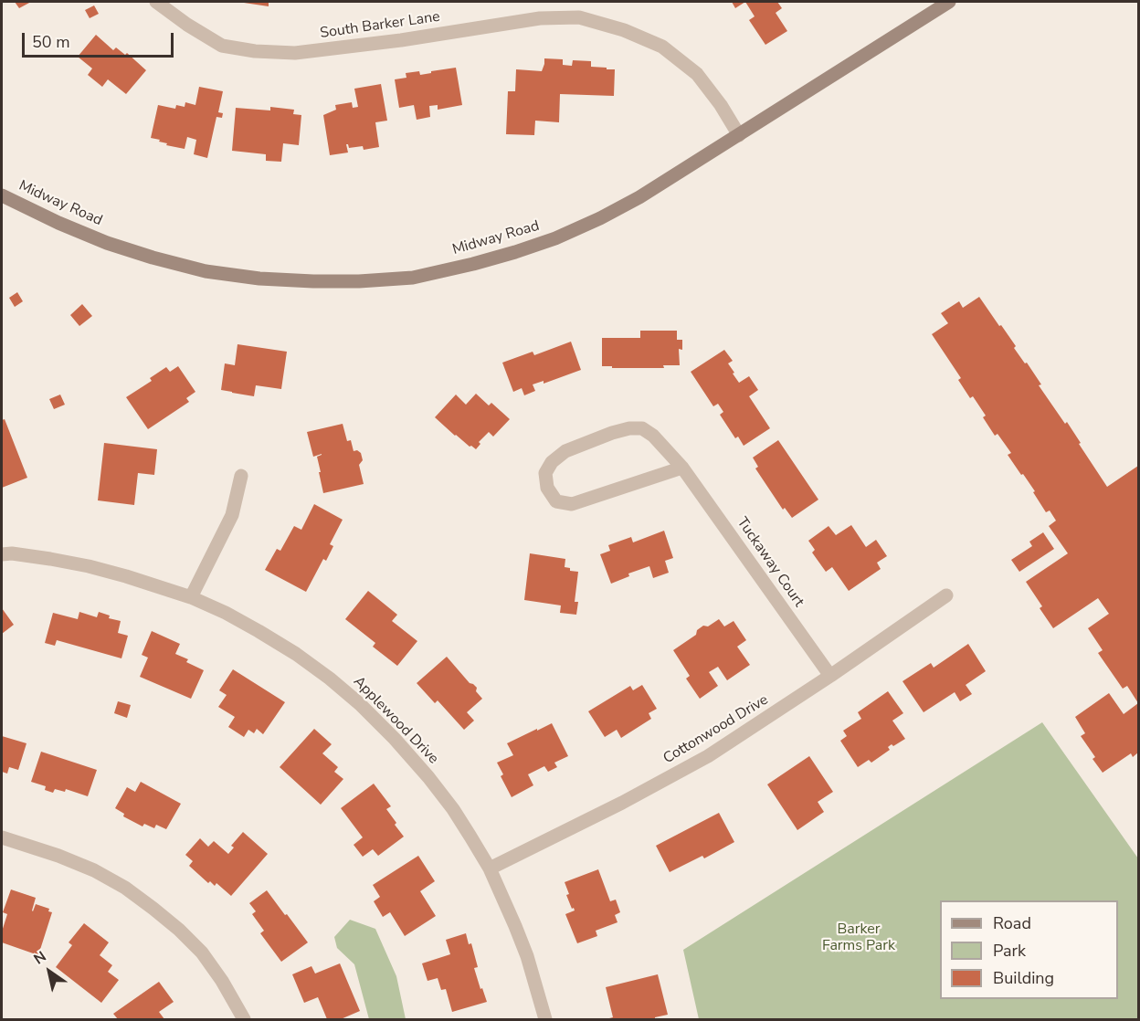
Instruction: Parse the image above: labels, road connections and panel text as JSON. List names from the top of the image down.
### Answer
{
  "streets": {
    "main road": ["Midway Road"],
    "street": [
      "South Barker Lane",
      "Tuckaway Court",
      "Applewood Drive",
      "Cottonwood Drive"
    ]
  },
  "crossings": [
    ["South Barker Lane", "Midway Road"],
    ["Tuckaway Court", "Cottonwood Drive"],
    ["Applewood Drive", "Cottonwood Drive"]
  ],
  "parks": ["Barker Farms Park"],
  "legend": ["Road", "Park", "Building"],
  "scale_bar": "50 m",
  "north": "top left"
}
